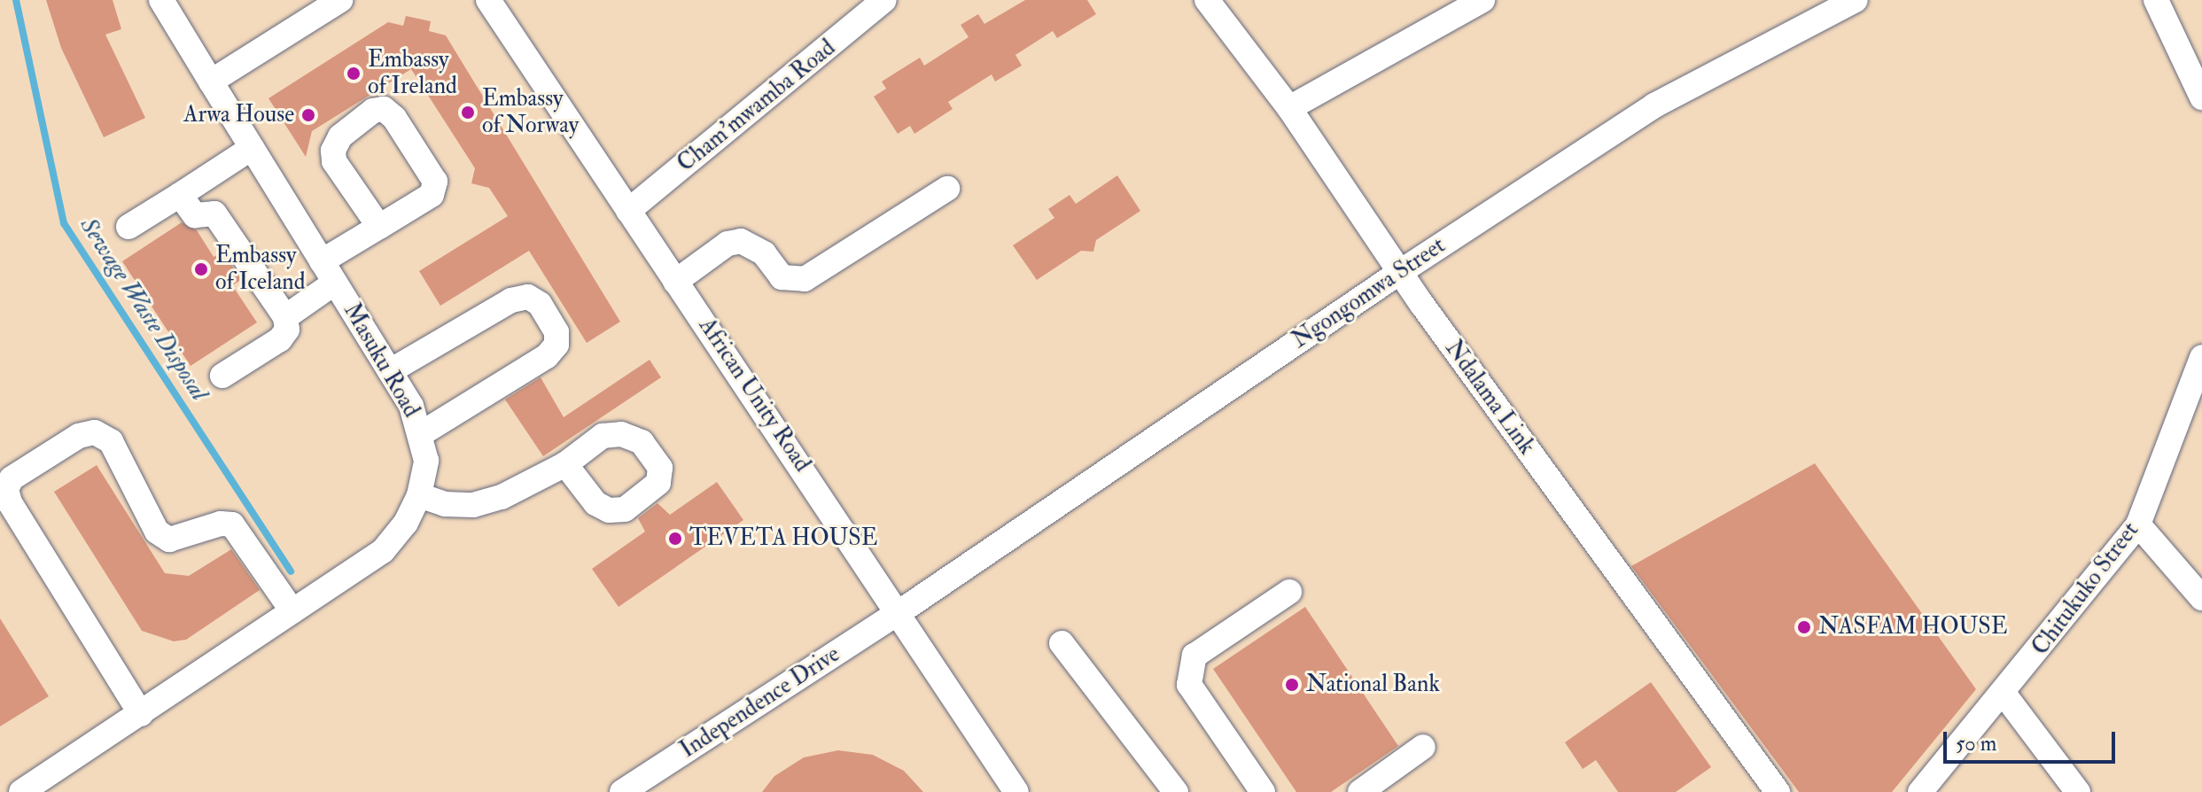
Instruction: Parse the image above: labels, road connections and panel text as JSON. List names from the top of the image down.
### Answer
{
  "streets": {
    "street": [
      "Cham'mwamba Road",
      "Ngongomwa Street",
      "Masuku Road",
      "African Unity Road",
      "Ndalama Link",
      "Chitukuko Street",
      "Independence Drive"
    ]
  },
  "crossings": [
    ["Cham'mwamba Road", "African Unity Road"],
    ["Ngongomwa Street", "African Unity Road"],
    ["Ngongomwa Street", "Ndalama Link"],
    ["Ngongomwa Street", "Independence Drive"],
    ["African Unity Road", "Independence Drive"]
  ],
  "water": ["Sewage Waste Disposal"],
  "places": [
    "Embassy of Ireland",
    "Embassy of Norway",
    "Arwa House",
    "Embassy of Iceland",
    "TEVETA HOUSE",
    "NASFAM HOUSE",
    "National Bank"
  ],
  "scale_bar": "50 m"
}
